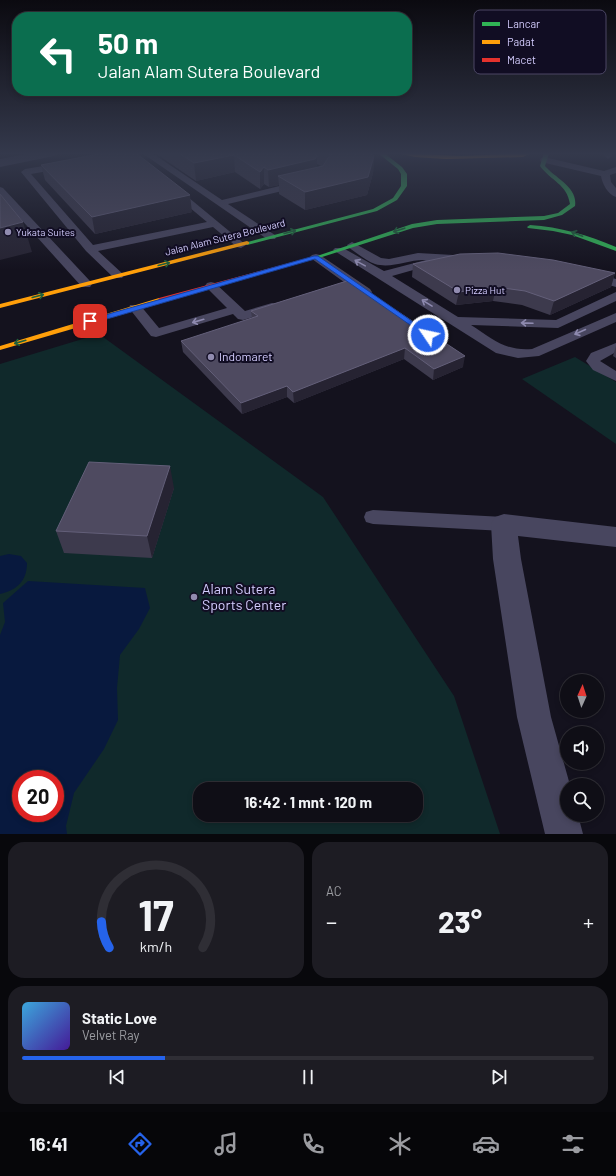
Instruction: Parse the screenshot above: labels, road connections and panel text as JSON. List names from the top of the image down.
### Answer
{
  "streets": {
    "main road": ["Jalan Alam Sutera Boulevard"]
  },
  "places": [
    "Yukata Suites",
    "Pizza Hut",
    "Indomaret",
    "Alam Sutera Sports Center"
  ],
  "legend": ["Lancar", "Padat", "Macet"],
  "north": "top",
  "page": {
    "turn": ["50 m", "Jalan Alam Sutera Boulevard"],
    "limit": "20",
    "trip": "16:42 · 1 mnt · 120 m",
    "tile": "AC",
    "heat": ["−", "23°", "+"],
    "song": ["Static Love", "Velvet Ray"],
    "tabs": "16:41",
    "gauge": ["17", "km/h"]
  }
}
